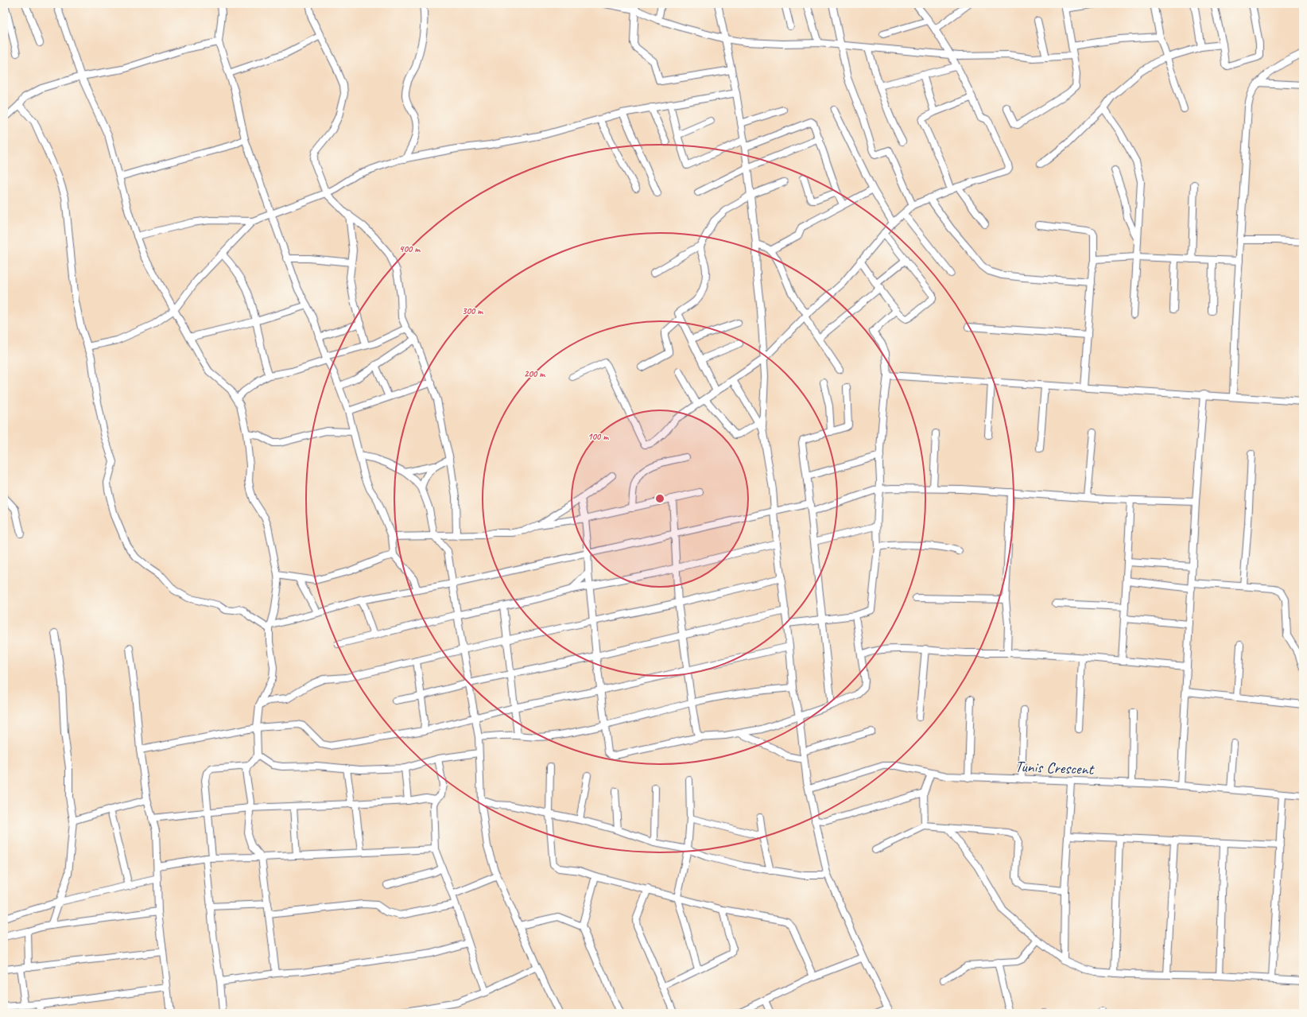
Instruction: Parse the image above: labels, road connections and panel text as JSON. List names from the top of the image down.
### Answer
{
  "streets": {
    "street": ["Tunis Crescent"]
  },
  "rings": [
    "400 m",
    "300 m",
    "200 m",
    "100 m"
  ]
}
